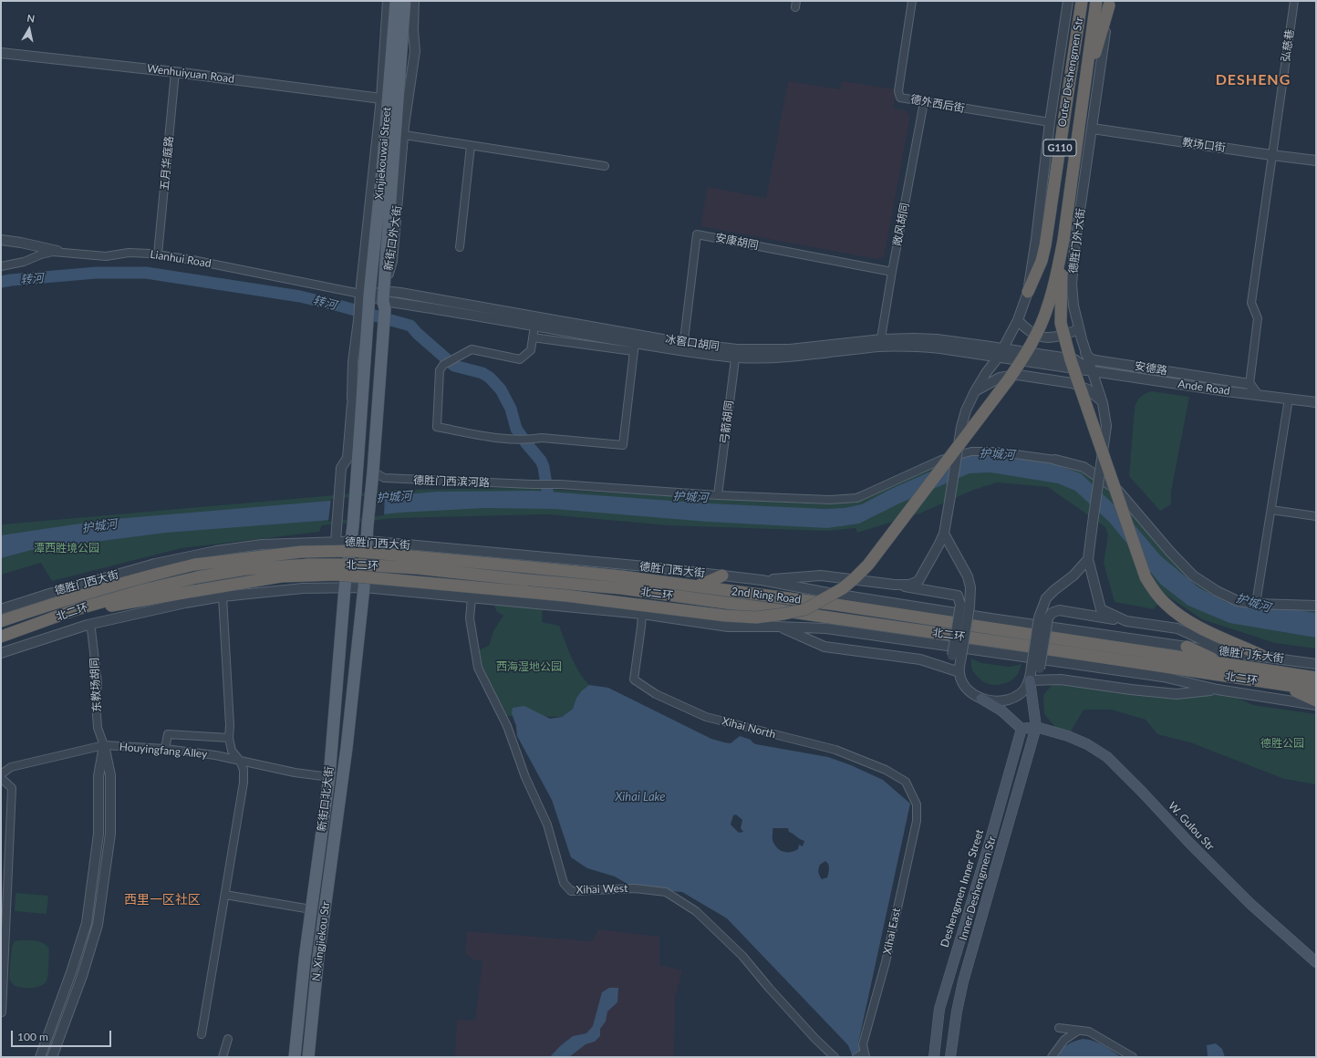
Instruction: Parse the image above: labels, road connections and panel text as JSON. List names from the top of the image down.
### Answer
{
  "streets": {
    "highway": [
      "Outer Deshengmen Str",
      "G110",
      "北二环",
      "2nd Ring Road"
    ],
    "main road": [
      "Xinjiekouwai Street",
      "新街口北大街",
      "W. Gulou Str",
      "Deshengmen Inner Street",
      "Inner Deshengmen Str"
    ],
    "street": [
      "弘慈巷",
      "Wenhuiyuan Road",
      "德外西后街",
      "教场口街",
      "五月华庭路",
      "敞风胡同",
      "德胜门外大街",
      "安康胡同",
      "Lianhui Road",
      "冰窖口胡同",
      "安德路",
      "Ande Road",
      "弓箭胡同",
      "德胜门西滨河路",
      "德胜门西大街",
      "德胜门东大街",
      "东教场胡同",
      "Xihai North",
      "Houyingfang Alley",
      "Xihai West",
      "Xihai East"
    ]
  },
  "crossings": [
    ["弘慈巷", "教场口街"],
    ["弘慈巷", "安德路"],
    ["Outer Deshengmen Str", "德外西后街"],
    ["Outer Deshengmen Str", "冰窖口胡同"],
    ["Outer Deshengmen Str", "Ande Road"],
    ["Wenhuiyuan Road", "Xinjiekouwai Street"],
    ["Wenhuiyuan Road", "五月华庭路"],
    ["德外西后街", "敞风胡同"],
    ["教场口街", "德胜门外大街"],
    ["Xinjiekouwai Street", "Lianhui Road"],
    ["Xinjiekouwai Street", "冰窖口胡同"],
    ["五月华庭路", "Lianhui Road"],
    ["敞风胡同", "安康胡同"],
    ["敞风胡同", "冰窖口胡同"],
    ["德胜门外大街", "安德路"],
    ["德胜门外大街", "Ande Road"],
    ["安康胡同", "冰窖口胡同"],
    ["冰窖口胡同", "Ande Road"],
    ["冰窖口胡同", "弓箭胡同"],
    ["弓箭胡同", "德胜门西滨河路"],
    ["德胜门西大街", "德胜门东大街"],
    ["德胜门西大街", "新街口北大街"],
    ["北二环", "2nd Ring Road"],
    ["东教场胡同", "Houyingfang Alley"],
    ["Xihai North", "Xihai East"],
    ["Houyingfang Alley", "新街口北大街"],
    ["W. Gulou Str", "Inner Deshengmen Str"]
  ],
  "districts": ["DESHENG", "西里一区社区"],
  "water": ["转河", "护城河", "Xihai Lake"],
  "parks": ["潭西胜境公园", "西海湿地公园", "德胜公园"],
  "scale_bar": "100 m",
  "north": "top"
}
